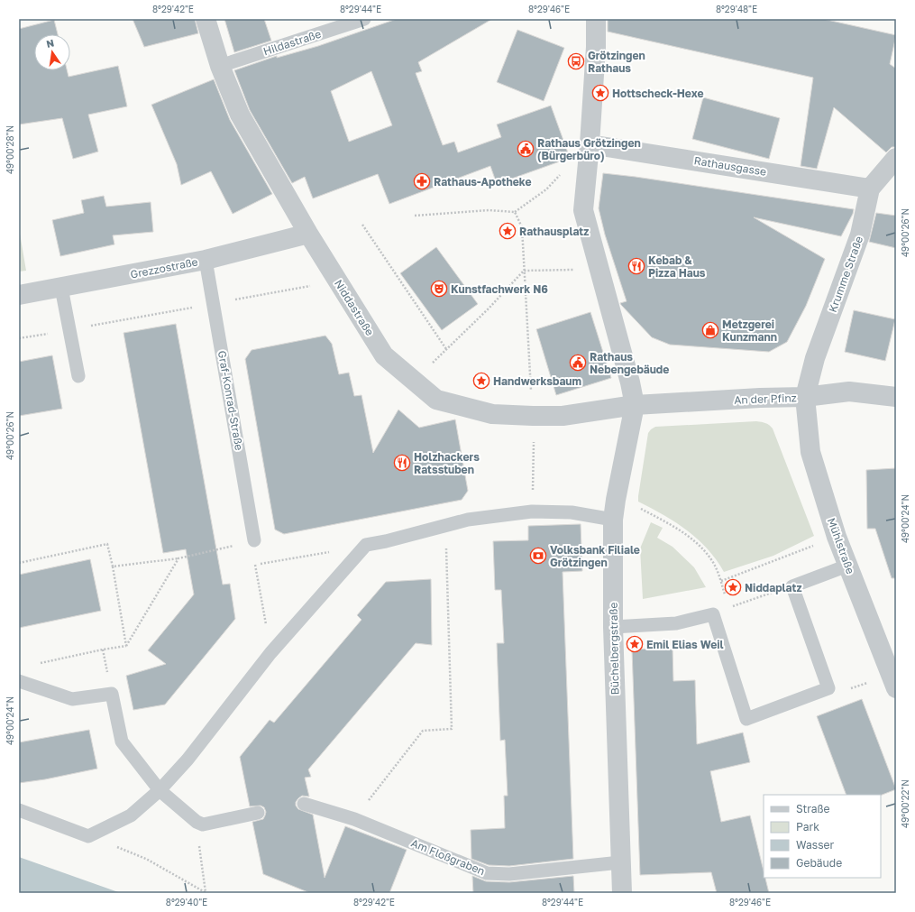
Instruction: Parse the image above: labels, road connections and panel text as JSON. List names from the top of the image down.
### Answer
{
  "streets": {
    "street": [
      "Rathausgasse",
      "Grezzostraße",
      "Krumme Straße",
      "Niddastraße",
      "An der Pfinz",
      "Mühlstraße",
      "Büchelbergstraße"
    ],
    "lane": ["Hildastraße", "Graf-Konrad-Straße", "Am Floßgraben"]
  },
  "crossings": [
    ["Hildastraße", "Niddastraße"],
    ["Rathausgasse", "Krumme Straße"],
    ["Grezzostraße", "Niddastraße"],
    ["Grezzostraße", "Graf-Konrad-Straße"],
    ["Krumme Straße", "An der Pfinz"],
    ["Krumme Straße", "Mühlstraße"],
    ["Niddastraße", "An der Pfinz"],
    ["Niddastraße", "Büchelbergstraße"],
    ["An der Pfinz", "Mühlstraße"],
    ["An der Pfinz", "Büchelbergstraße"],
    ["Büchelbergstraße", "Am Floßgraben"]
  ],
  "places": {
    "bus stop": ["Grötzingen Rathaus"],
    "place": [
      "Hottscheck-Hexe",
      "Rathausplatz",
      "Handwerksbaum",
      "Niddaplatz",
      "Emil Elias Weil"
    ],
    "public building": ["Rathaus Grötzingen (Bürgerbüro)", "Rathaus Nebengebäude"],
    "pharmacy": ["Rathaus-Apotheke"],
    "restaurant": ["Kebab & Pizza Haus", "Holzhackers Ratsstuben"],
    "theatre": ["Kunstfachwerk N6"],
    "shop": ["Metzgerei Kunzmann"],
    "bank": ["Volksbank Filiale Grötzingen"]
  },
  "legend": [
    "Straße",
    "Park",
    "Wasser",
    "Gebäude"
  ],
  "north": "top",
  "coordinates": [
    "8°29'42\"E",
    "8°29'44\"E",
    "8°29'46\"E",
    "8°29'48\"E",
    "49°00'28\"N",
    "49°00'26\"N",
    "49°00'24\"N",
    "49°00'22\"N",
    "8°29'40\"E"
  ]
}
